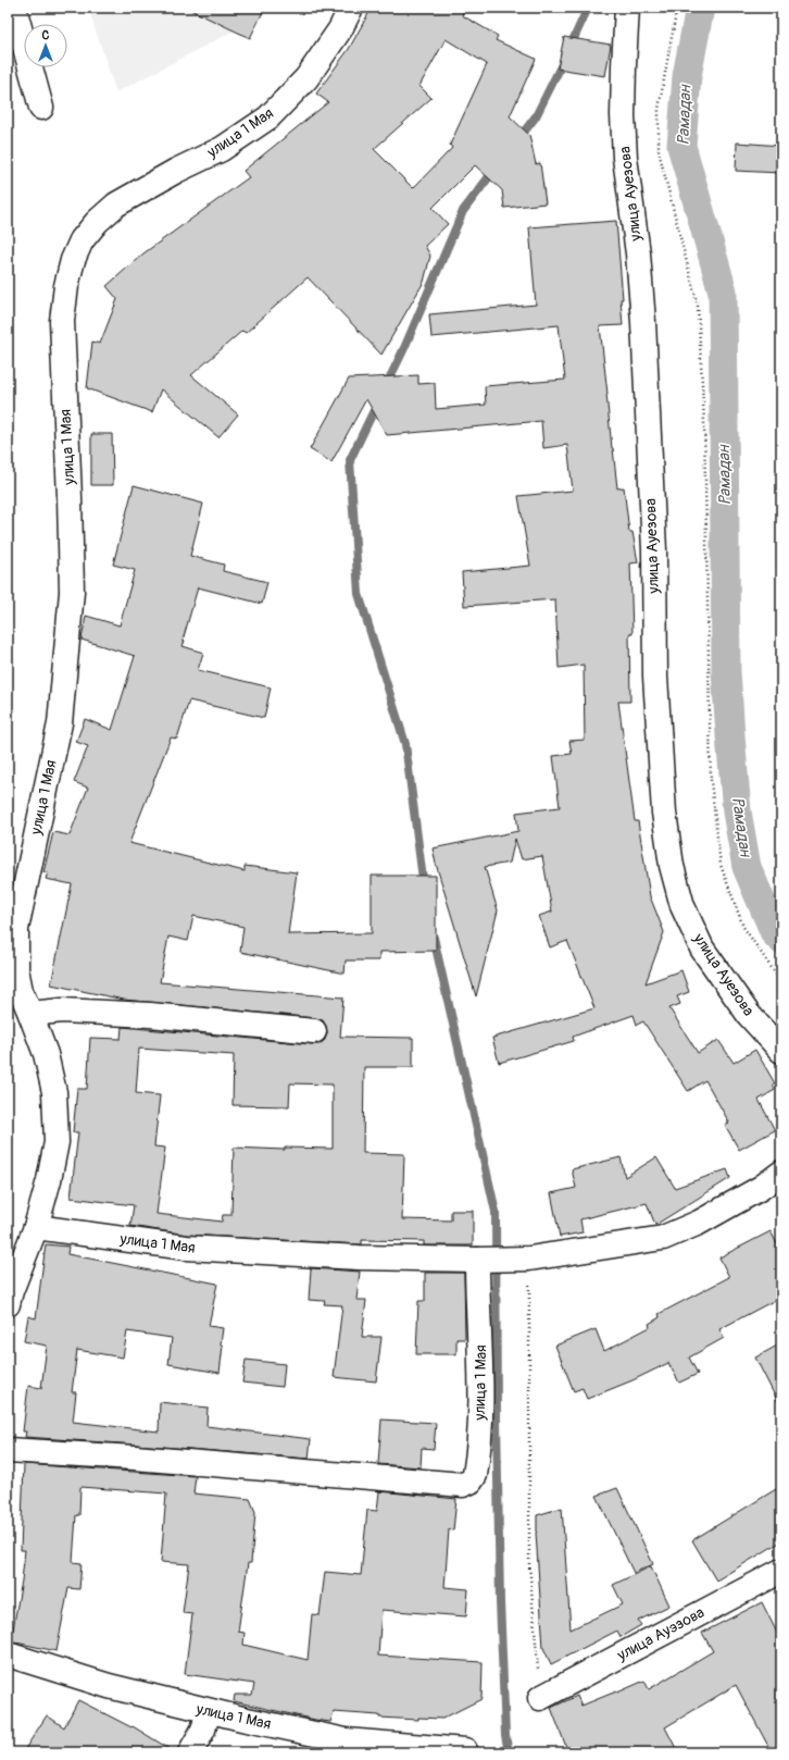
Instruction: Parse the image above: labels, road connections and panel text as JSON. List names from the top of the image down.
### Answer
{
  "streets": {
    "street": ["улица 1 Мая", "улица Ауезова", "улица Ауэзова"]
  },
  "water": ["Рамадан"],
  "north": "top"
}
